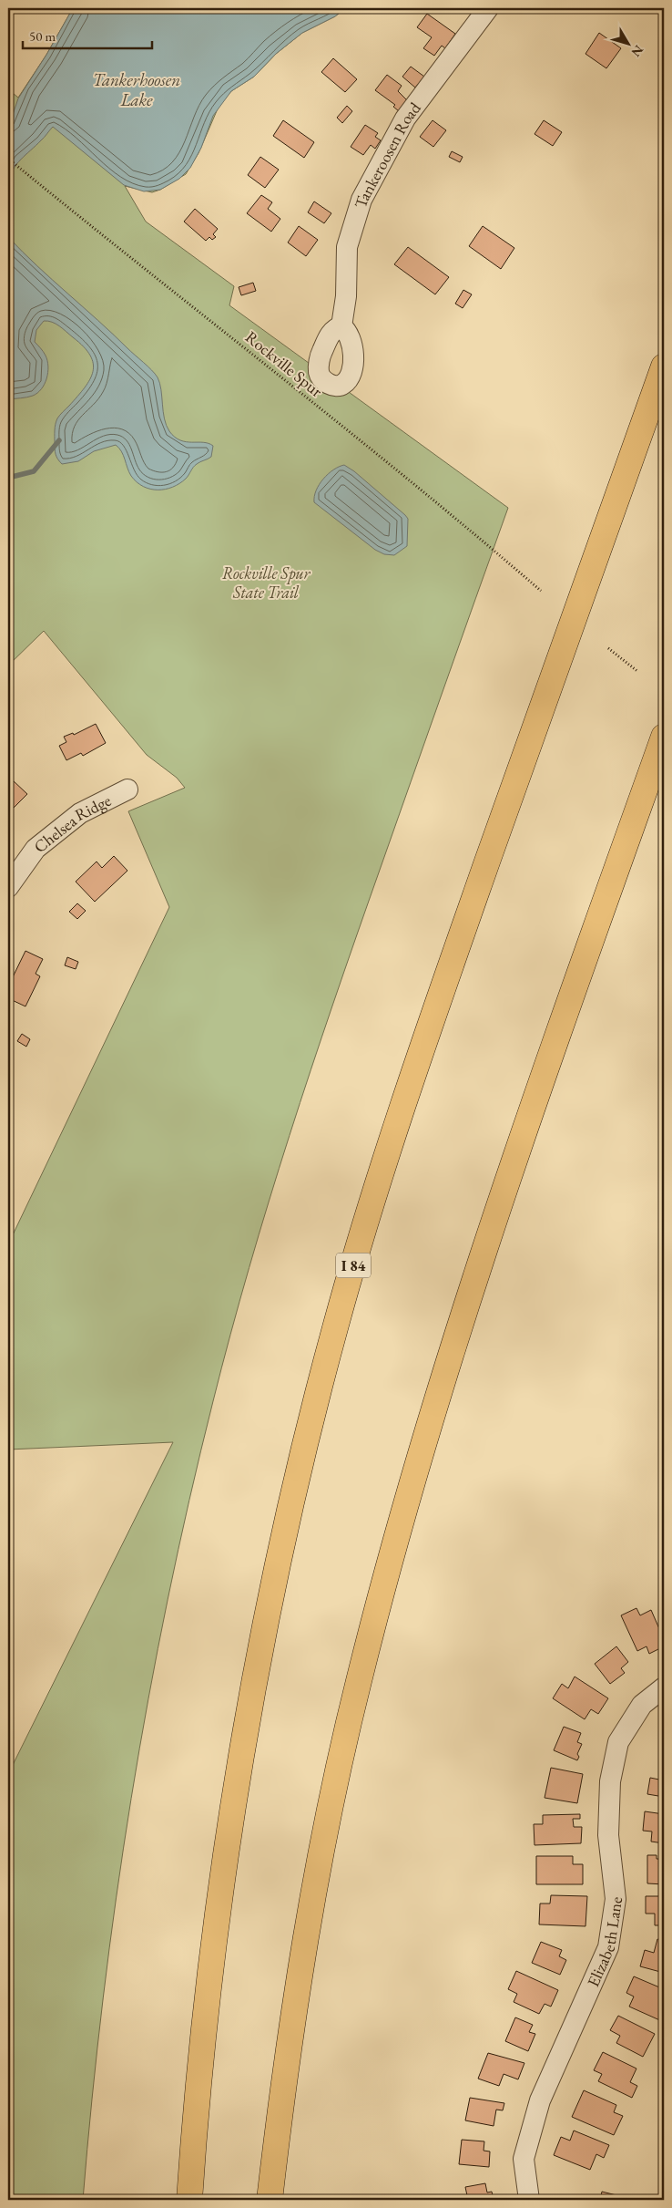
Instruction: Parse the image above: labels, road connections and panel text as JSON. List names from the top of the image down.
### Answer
{
  "streets": {
    "highway": ["I 84"],
    "street": ["Tankeroosen Road", "Chelsea Ridge", "Elizabeth Lane"],
    "path": ["Rockville Spur"]
  },
  "water": ["Tankerhoosen Lake"],
  "parks": ["Rockville Spur State Trail"],
  "scale_bar": "50 m",
  "north": "bottom right"
}
